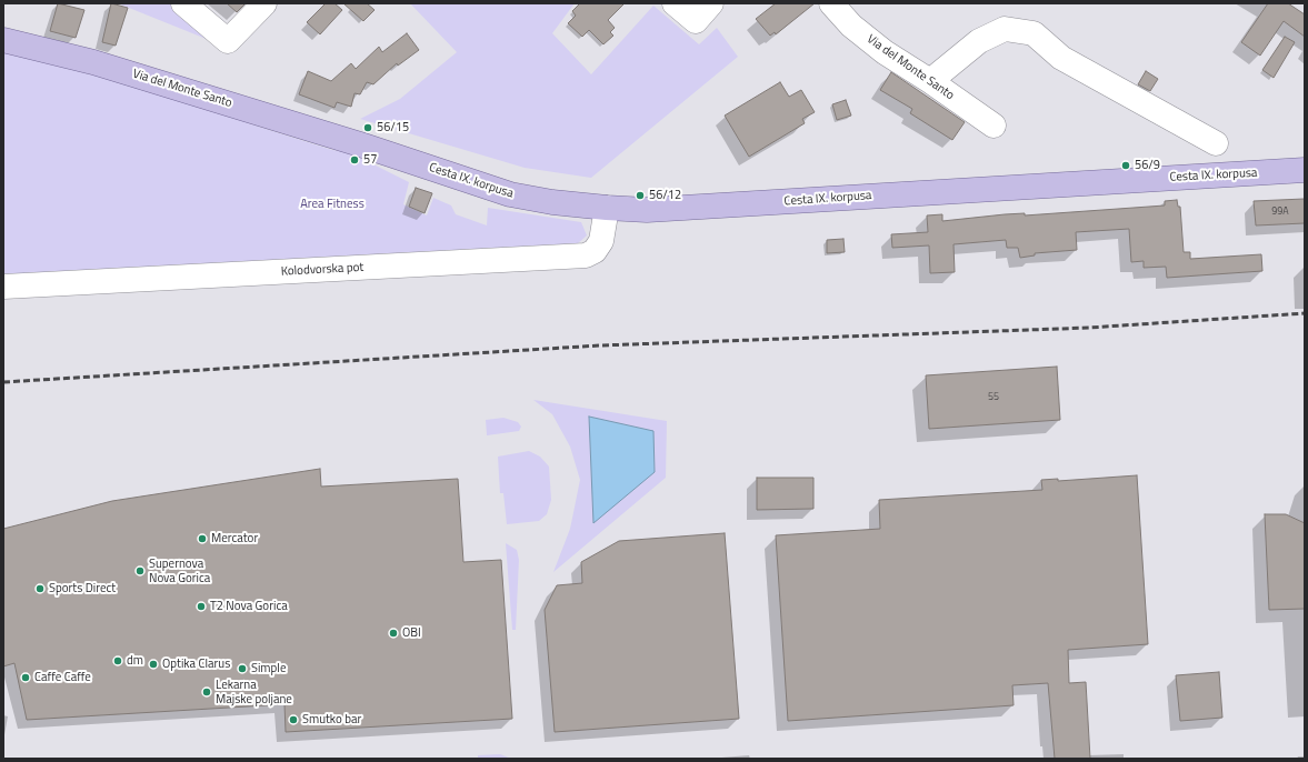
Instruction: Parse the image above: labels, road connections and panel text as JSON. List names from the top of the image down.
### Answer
{
  "streets": {
    "main road": ["Via del Monte Santo", "Cesta IX. korpusa"],
    "street": ["Kolodvorska pot"]
  },
  "crossings": [
    ["Via del Monte Santo", "Cesta IX. korpusa"],
    ["Cesta IX. korpusa", "Kolodvorska pot"]
  ],
  "parks": ["Area Fitness"],
  "places": [
    "56/15",
    "57",
    "56/9",
    "56/12",
    "Mercator",
    "Supernova Nova Gorica",
    "Sports Direct",
    "T2 Nova Gorica",
    "OBI",
    "dm",
    "Optika Clarus",
    "Simple",
    "Caffe Caffe",
    "Lekarna Majske poljane",
    "Smutko bar"
  ],
  "house_numbers": ["99A", "55"]
}
